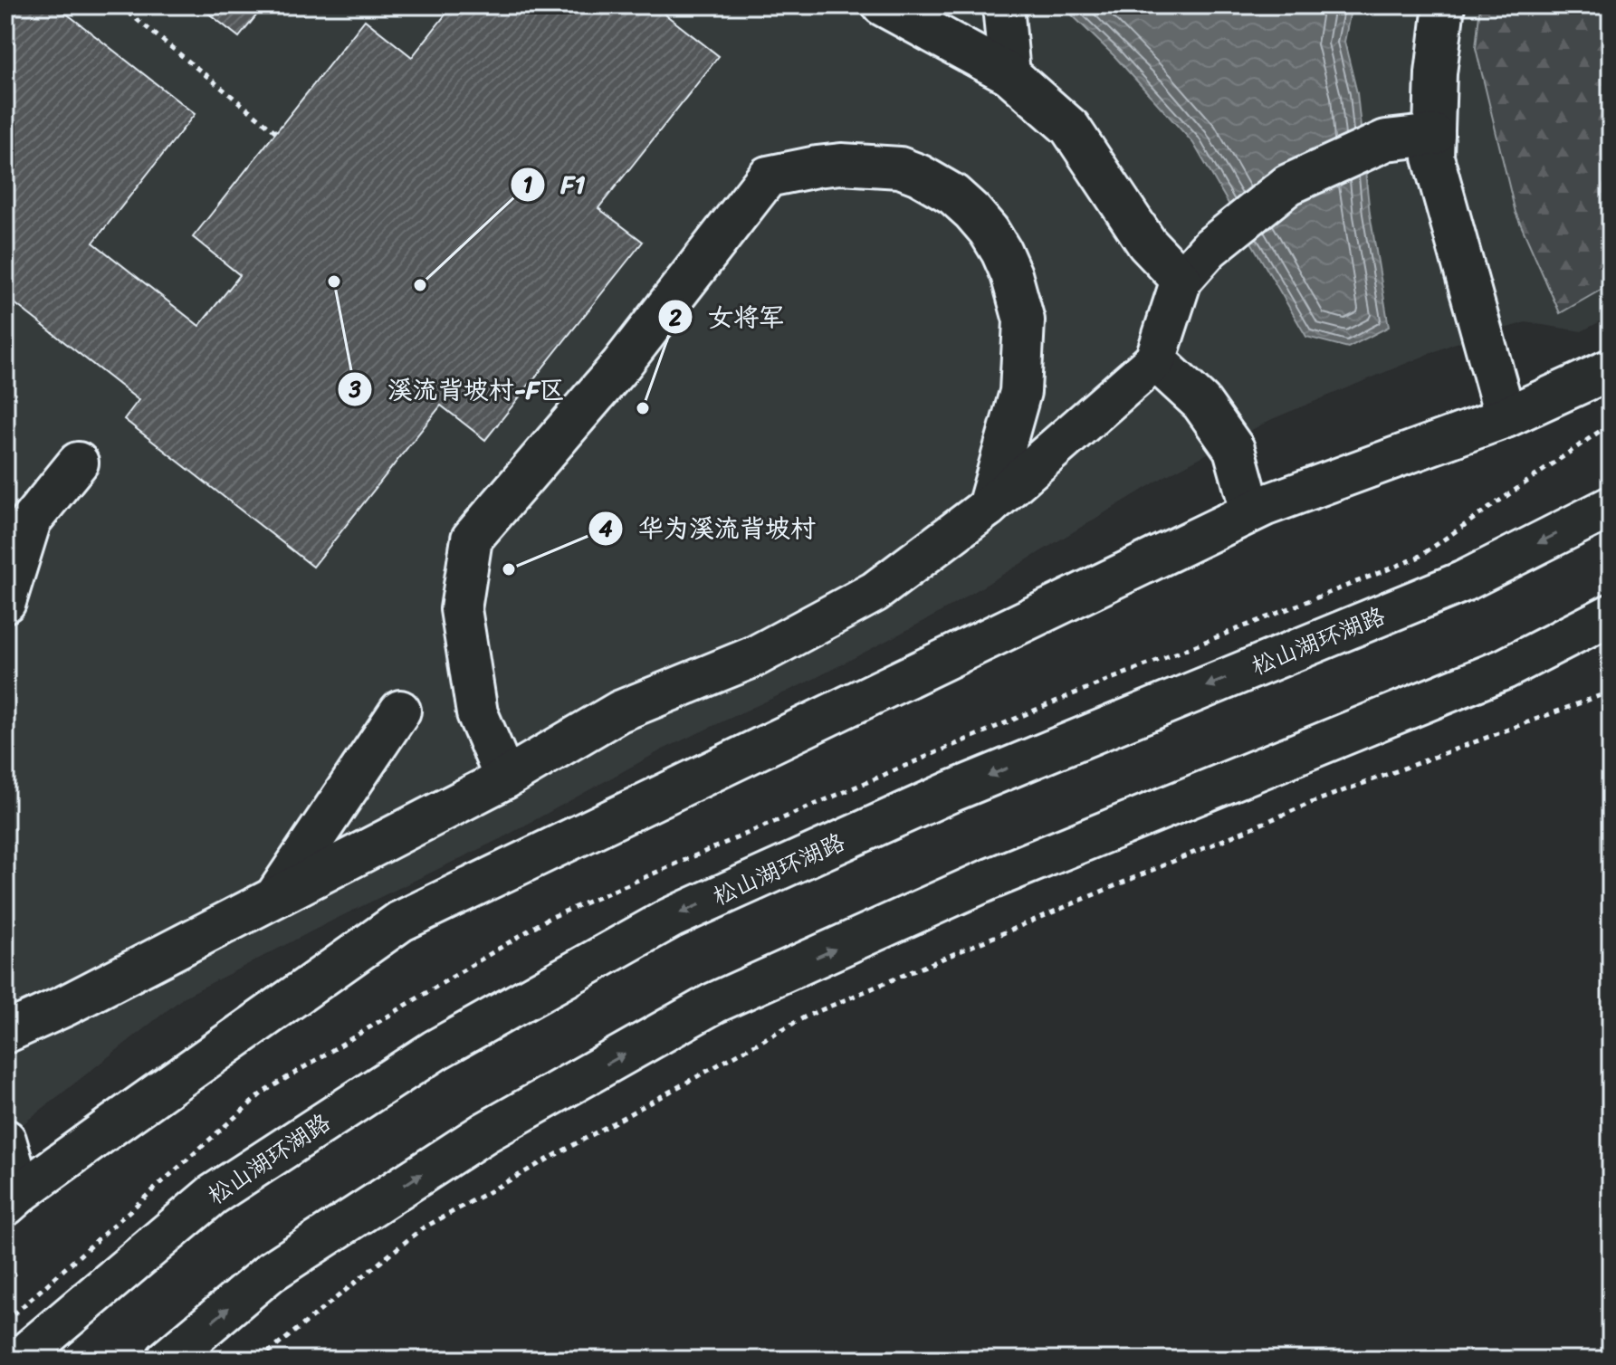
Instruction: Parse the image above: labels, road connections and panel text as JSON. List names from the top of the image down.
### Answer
{
  "streets": {
    "street": ["松山湖环湖路"]
  },
  "places": [
    "溪流背坡村-F区",
    "F1",
    "女将军",
    "华为溪流背坡村"
  ]
}
